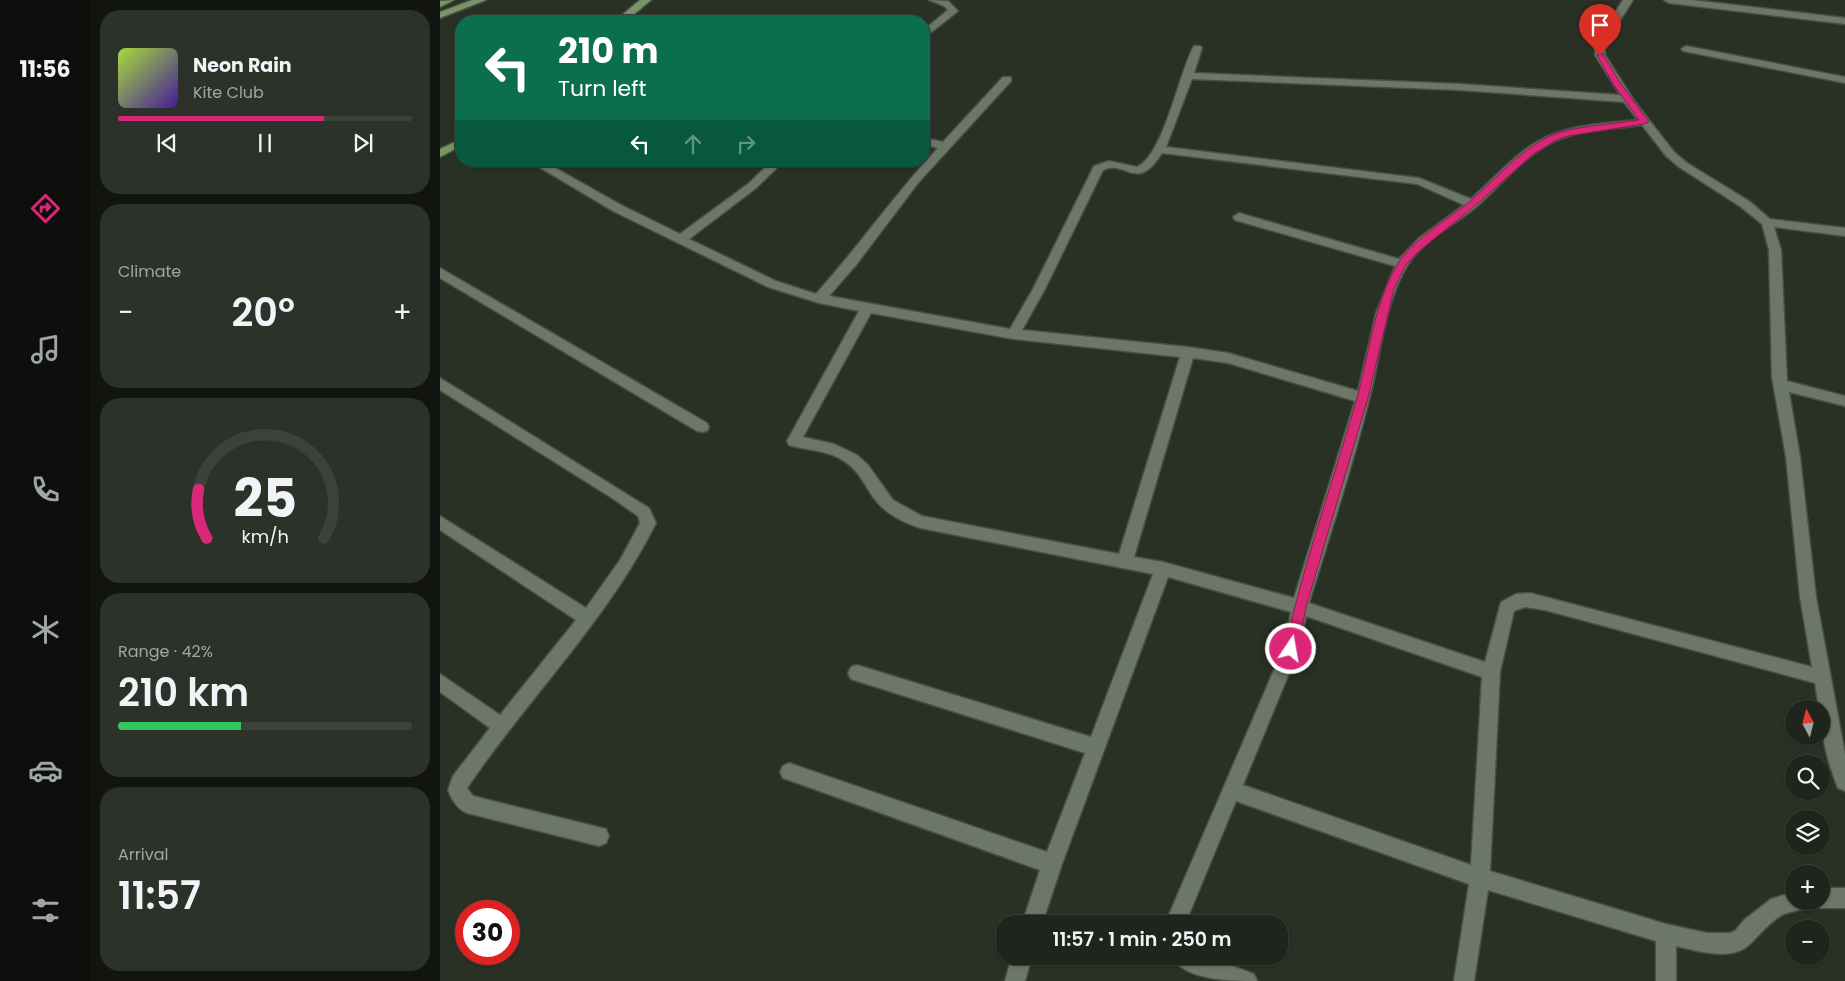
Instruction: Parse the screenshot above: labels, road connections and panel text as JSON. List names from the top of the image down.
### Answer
{
  "north": "top",
  "page": {
    "tabs": "11:56",
    "turn": ["210 m", "Turn left"],
    "song": ["Neon Rain", "Kite Club"],
    "tile": [
      "Climate",
      ["Range · 42%", "210 km"],
      ["Arrival", "11:57"]
    ],
    "heat": ["−", "20°", "+"],
    "map_buttons": ["+", "−"],
    "limit": "30",
    "trip": "11:57 · 1 min · 250 m",
    "gauge": ["25", "km/h"]
  }
}
